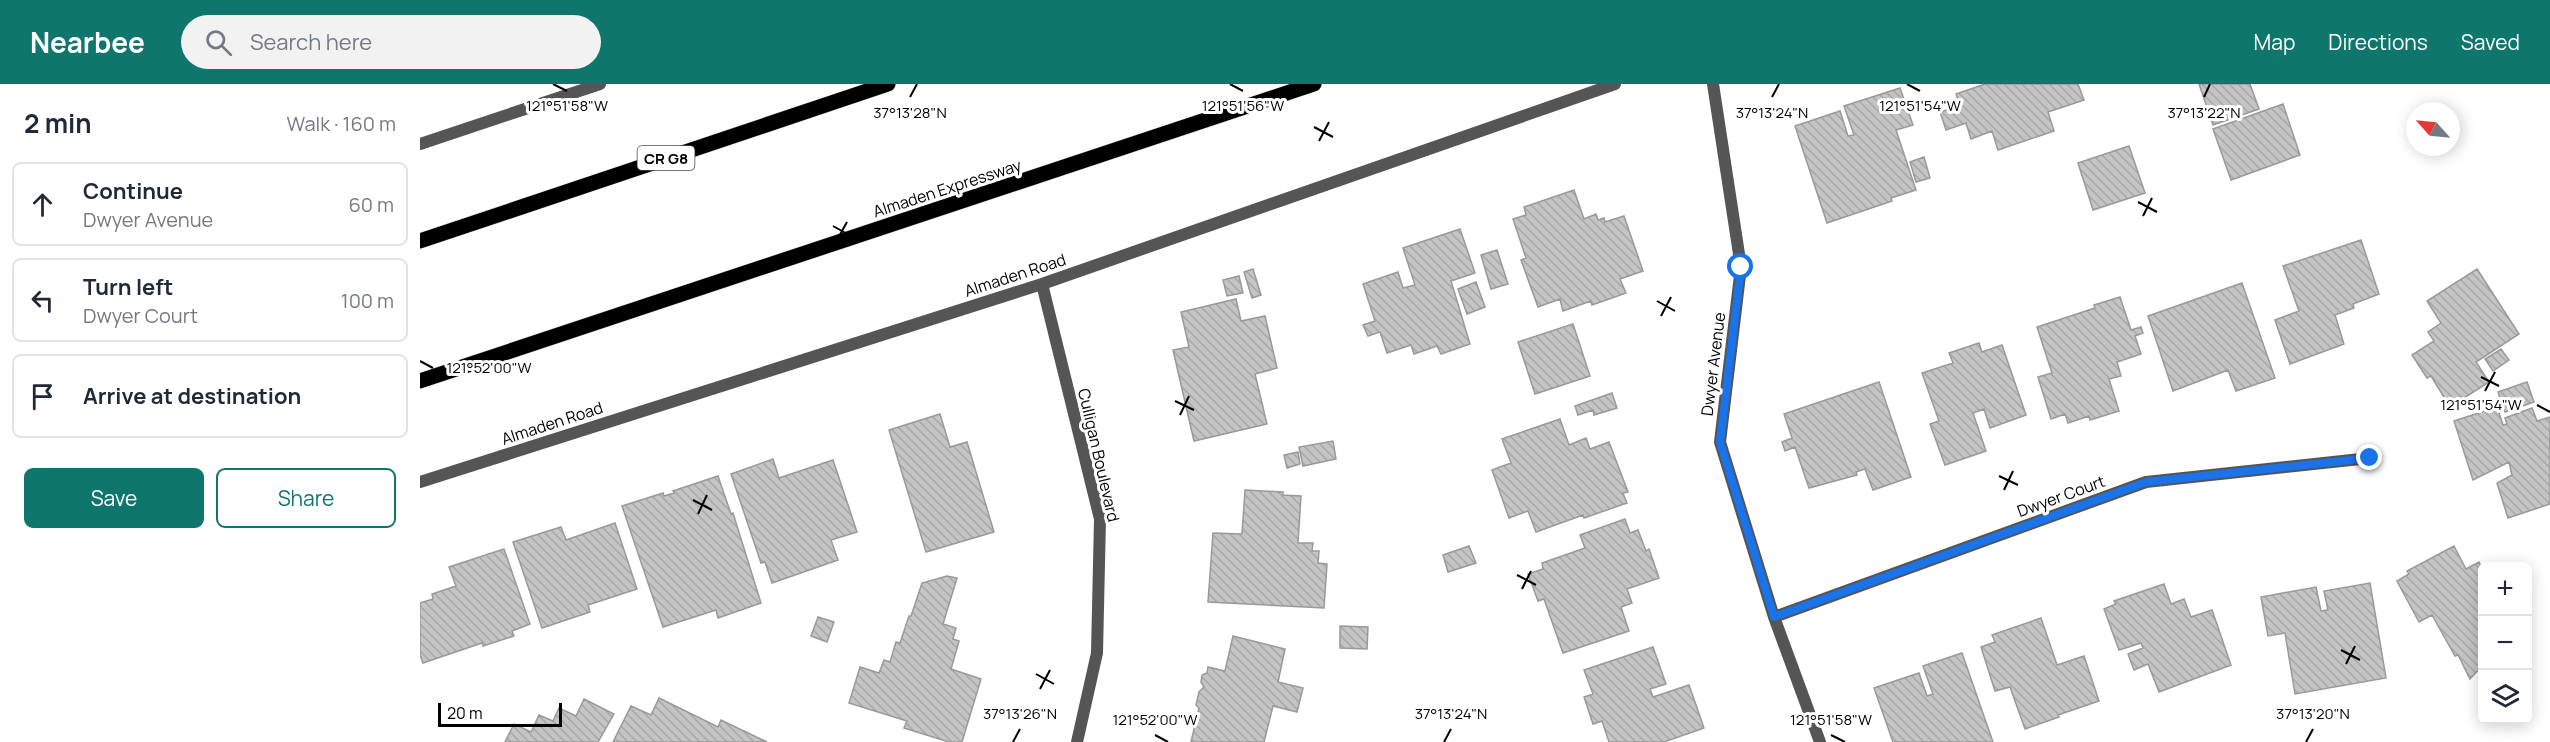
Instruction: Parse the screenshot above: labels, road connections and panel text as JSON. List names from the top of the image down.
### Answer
{
  "streets": {
    "main road": ["CR G8", "Almaden Expressway"],
    "street": [
      "Almaden Road",
      "Dwyer Avenue",
      "Culligan Boulevard",
      "Dwyer Court"
    ]
  },
  "crossings": [
    ["Almaden Road", "Culligan Boulevard"],
    ["Dwyer Avenue", "Dwyer Court"]
  ],
  "scale_bar": "20 m",
  "north": "top left",
  "page": {
    "header": "Nearbee",
    "search": "Search here",
    "nav": ["Map", "Directions", "Saved"],
    "heading": ["2 min", "Walk · 160 m"],
    "list": [
      ["Continue", "Dwyer Avenue", "60 m"],
      ["Turn left", "Dwyer Court", "100 m"],
      "Arrive at destination"
    ],
    "buttons": ["Save", "Share"],
    "map_buttons": ["+", "−"],
    "scale": "20 m"
  },
  "coordinates": [
    "121°51'58\"W",
    "121°51'54\"W",
    "121°51'56\"W",
    "37°13'28\"N",
    "37°13'24\"N",
    "37°13'22\"N",
    "121°52'00\"W",
    "37°13'26\"N",
    "37°13'20\"N"
  ]
}
